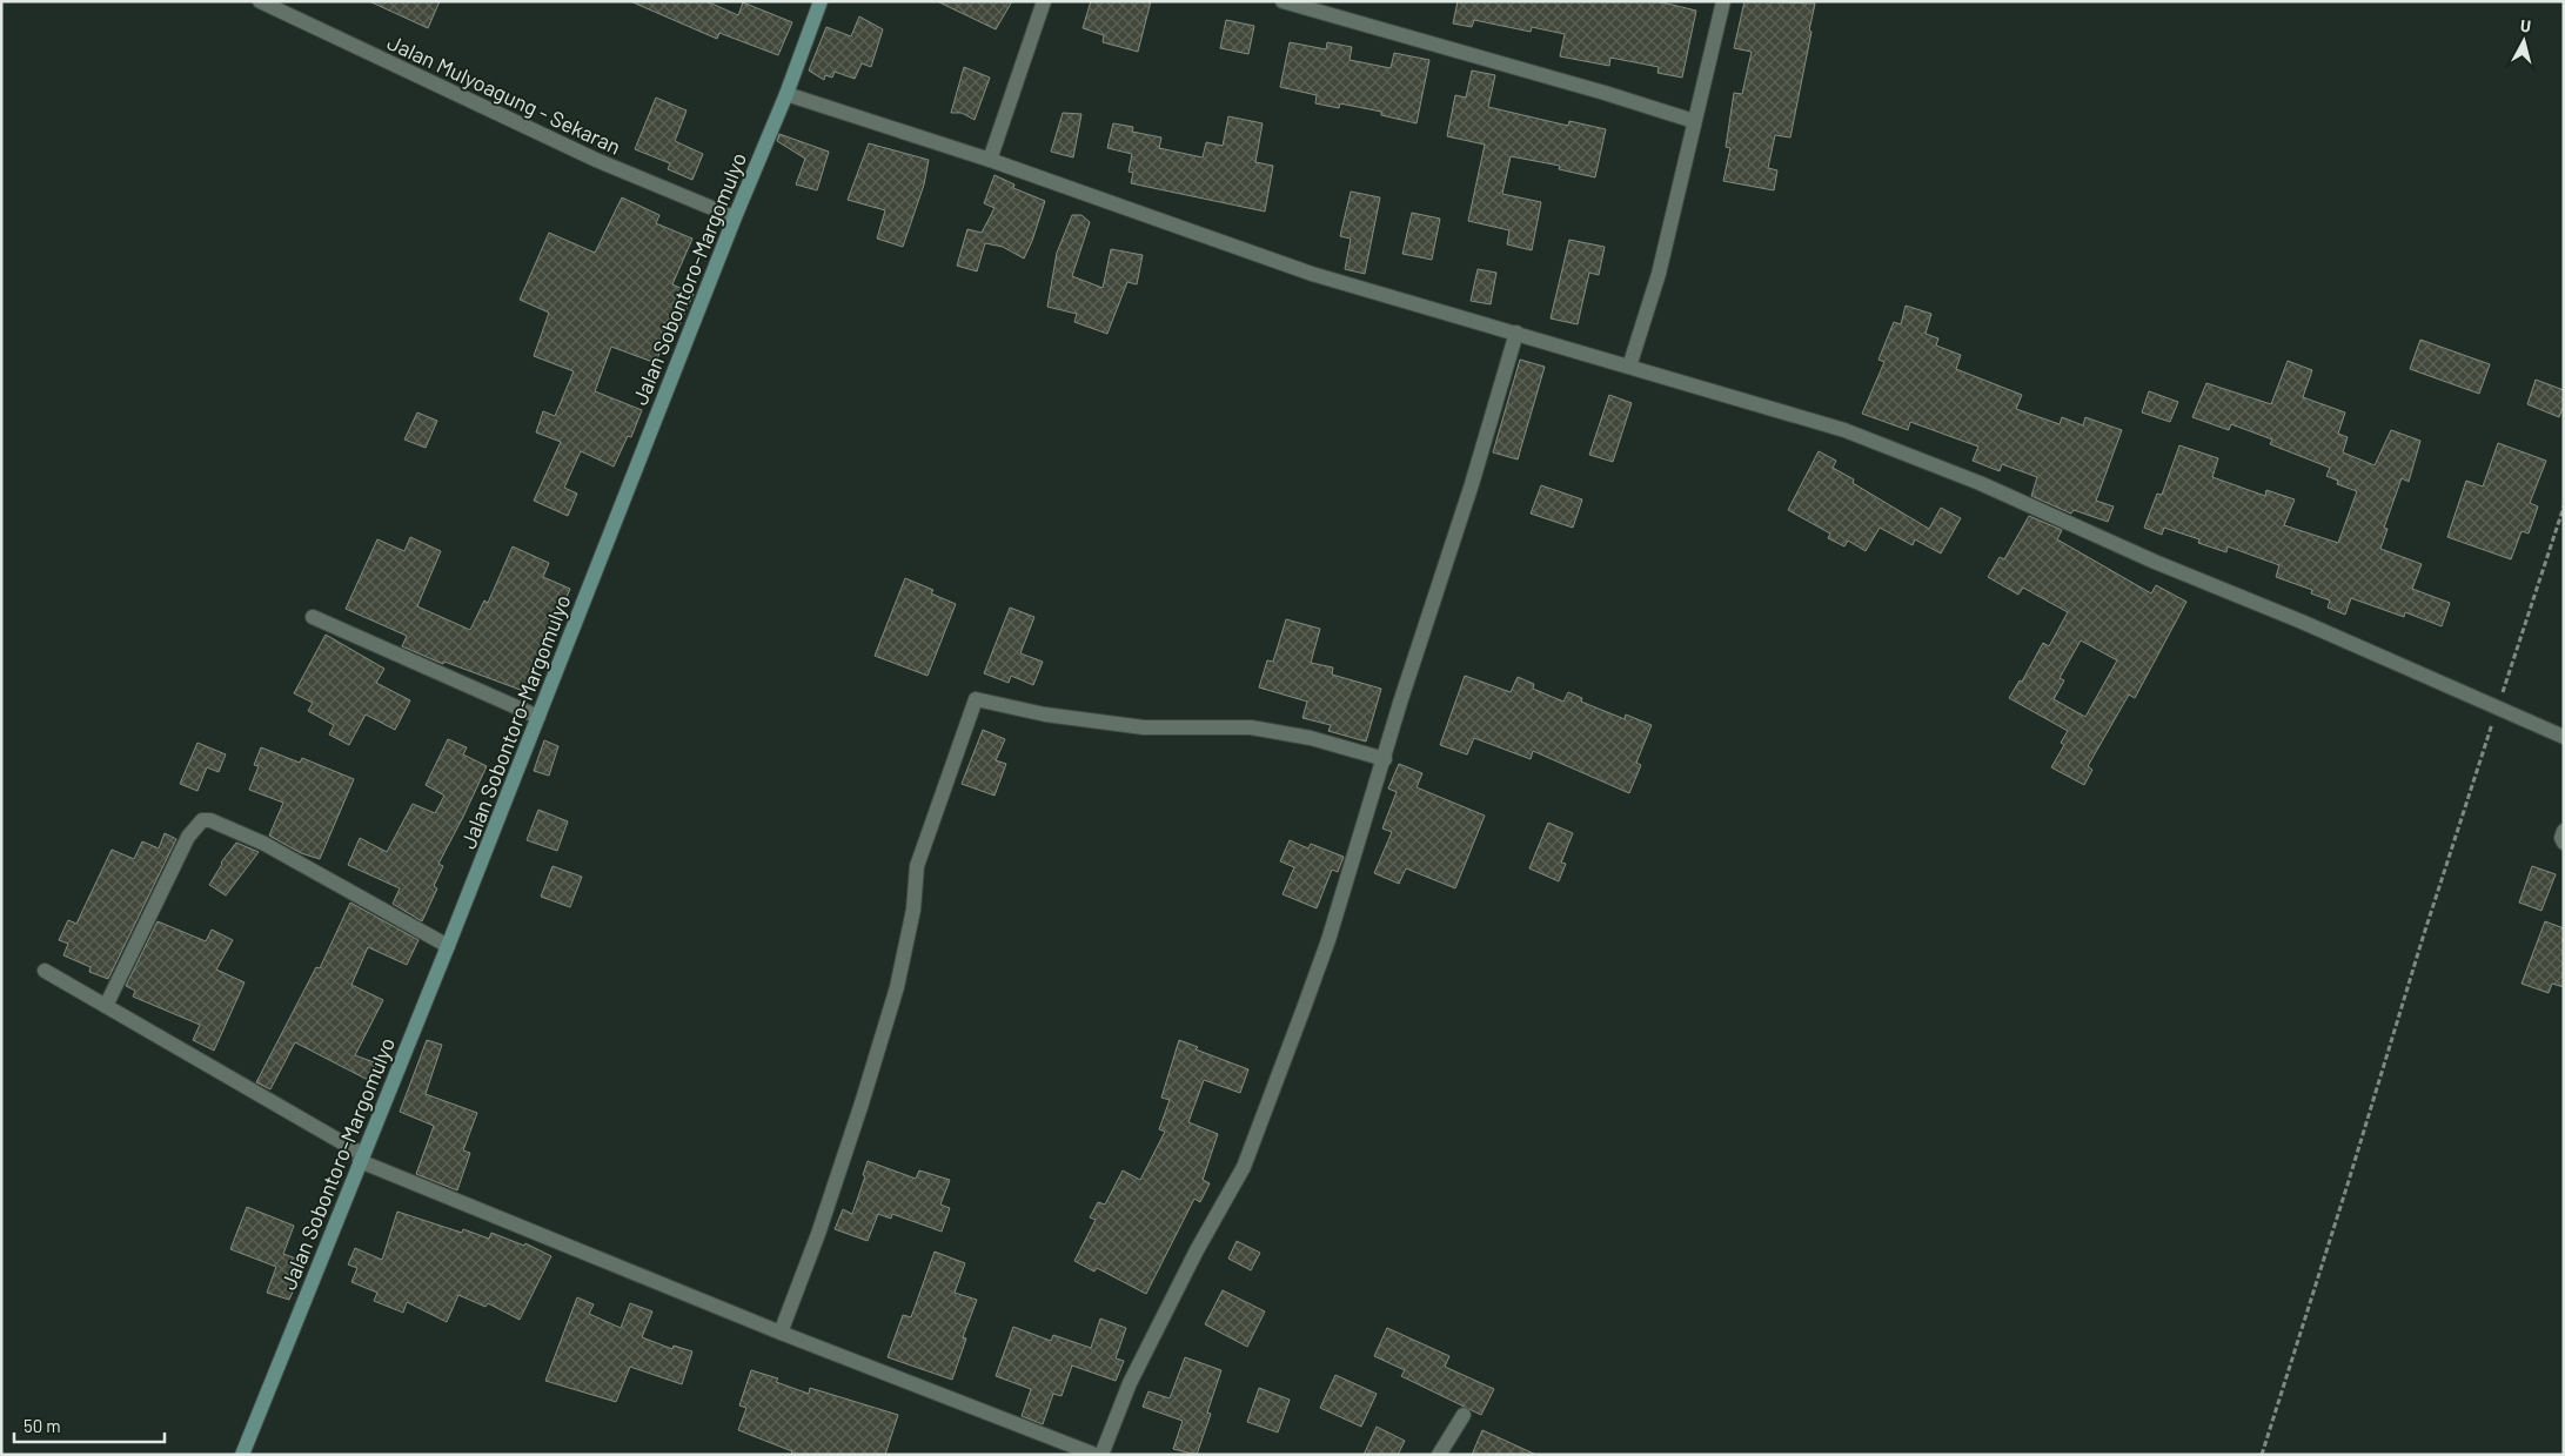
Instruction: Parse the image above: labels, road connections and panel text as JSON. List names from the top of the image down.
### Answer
{
  "streets": {
    "street": ["Jalan Mulyoagung - Sekaran", "Jalan Sobontoro-Margomulyo"]
  },
  "crossings": [
    ["Jalan Mulyoagung - Sekaran", "Jalan Sobontoro-Margomulyo"]
  ],
  "scale_bar": "50 m",
  "north": "top"
}
